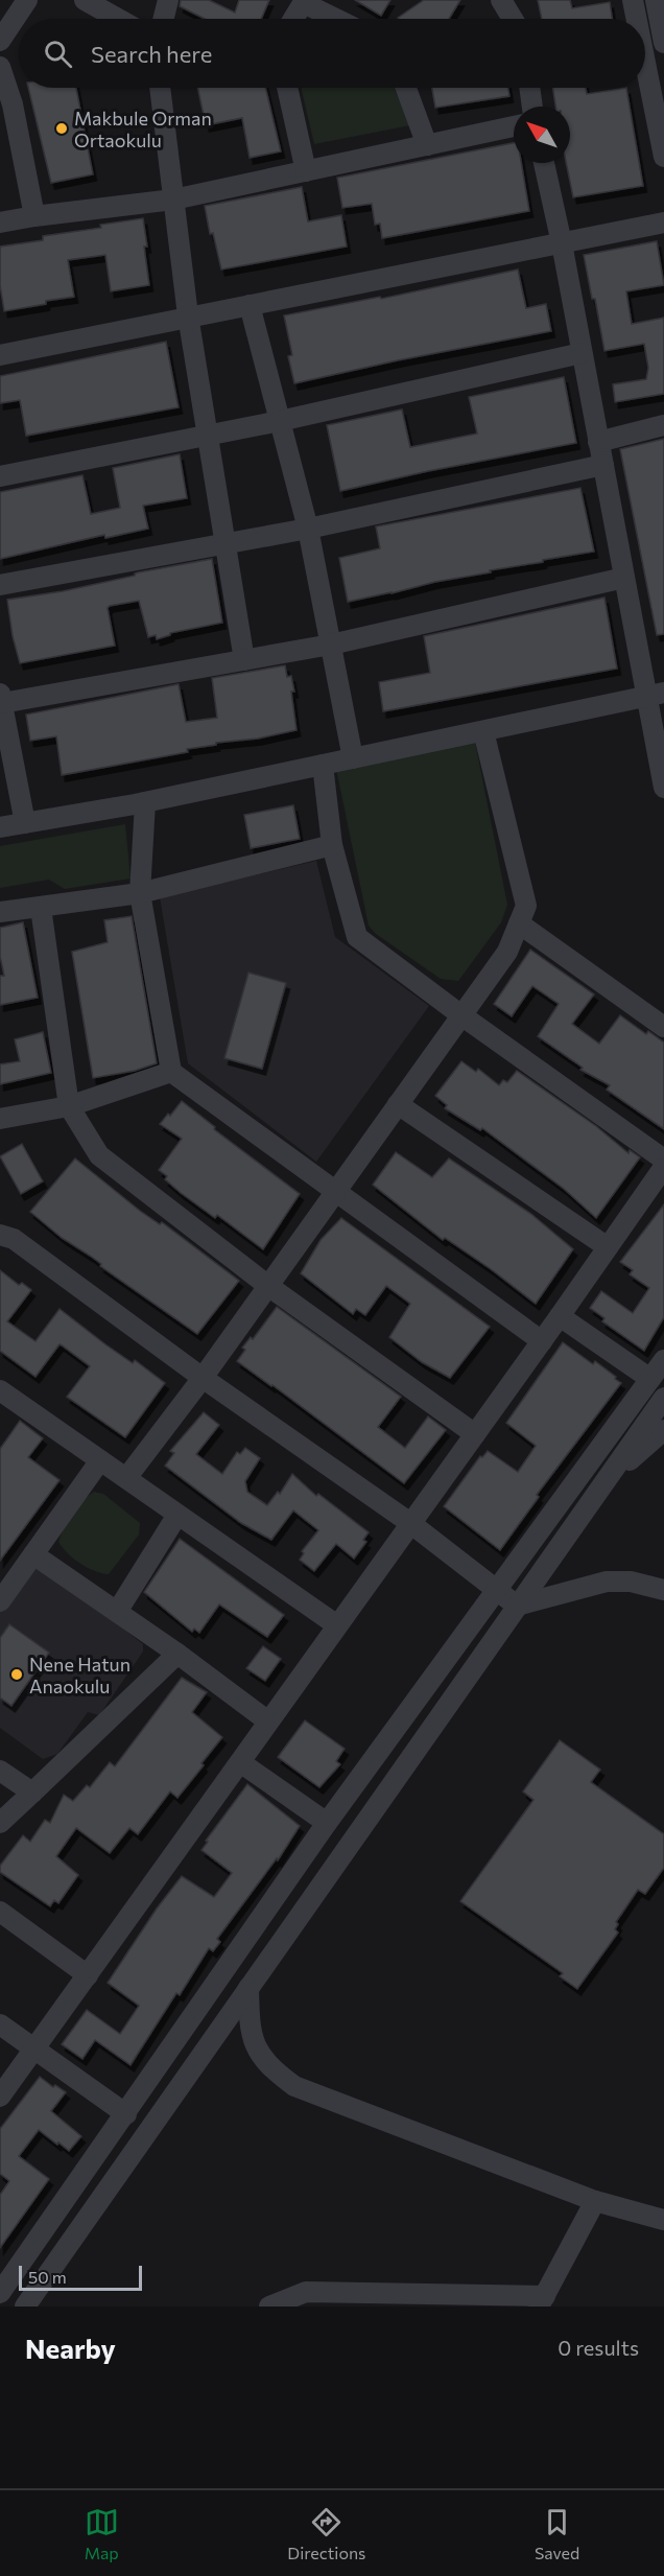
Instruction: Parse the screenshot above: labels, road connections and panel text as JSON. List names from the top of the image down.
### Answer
{
  "places": ["Makbule Orman Ortaokulu", "Nene Hatun Anaokulu"],
  "scale_bar": "50 m",
  "north": "top left",
  "page": {
    "search": "Search here",
    "scale": "50 m",
    "heading": ["Nearby", "0 results"],
    "nav": ["Map", "Directions", "Saved"]
  }
}
